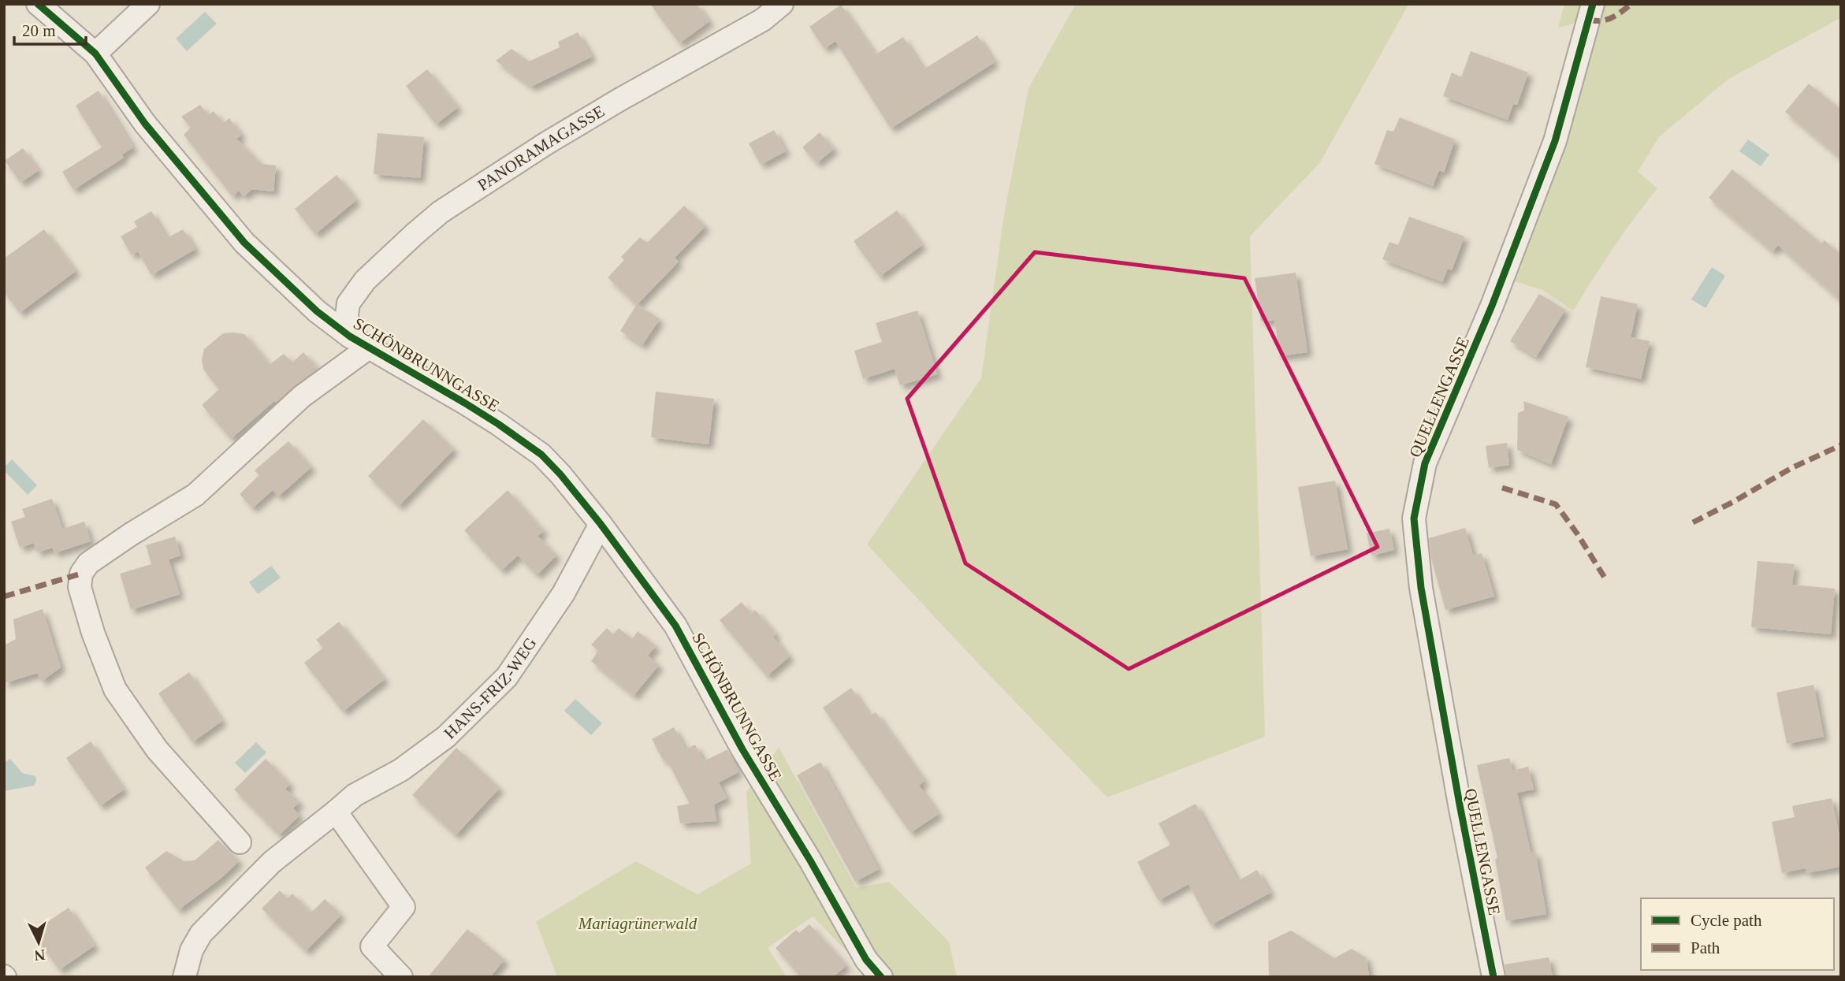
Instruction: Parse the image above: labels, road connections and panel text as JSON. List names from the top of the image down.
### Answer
{
  "streets": {
    "street": [
      "PANORAMAGASSE",
      "SCHÖNBRUNNGASSE",
      "QUELLENGASSE",
      "HANS-FRIZ-WEG"
    ]
  },
  "crossings": [
    ["PANORAMAGASSE", "SCHÖNBRUNNGASSE"],
    ["SCHÖNBRUNNGASSE", "HANS-FRIZ-WEG"]
  ],
  "parks": ["Mariagrünerwald"],
  "legend": ["Cycle path", "Path"],
  "scale_bar": "20 m",
  "north": "bottom"
}
